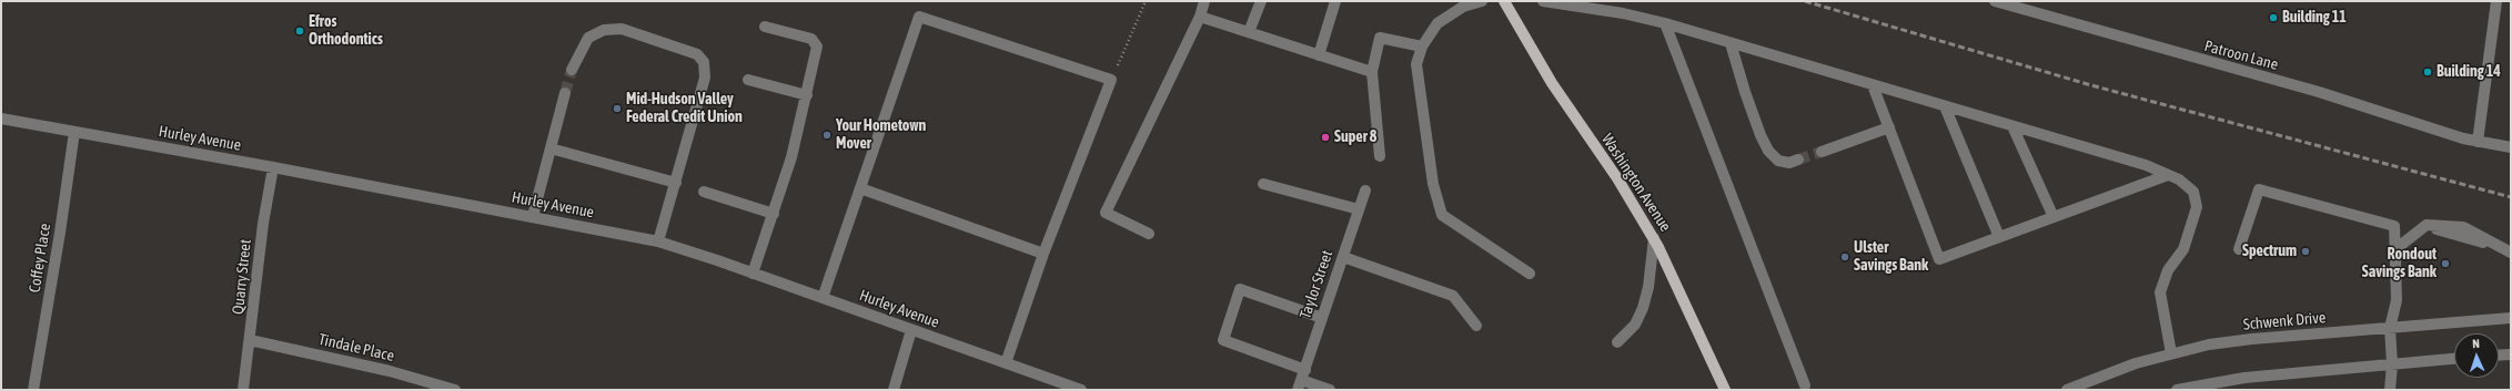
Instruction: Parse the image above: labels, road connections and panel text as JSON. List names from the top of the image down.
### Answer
{
  "streets": {
    "main road": ["Washington Avenue"],
    "street": [
      "Patroon Lane",
      "Hurley Avenue",
      "Coffey Place",
      "Quarry Street",
      "Taylor Street",
      "Schwenk Drive",
      "Tindale Place"
    ]
  },
  "crossings": [
    ["Hurley Avenue", "Coffey Place"],
    ["Hurley Avenue", "Quarry Street"],
    ["Quarry Street", "Tindale Place"]
  ],
  "places": [
    "Building 11",
    "Efros Orthodontics",
    "Building 14",
    "Mid-Hudson Valley Federal Credit Union",
    "Your Hometown Mover",
    "Super 8",
    "Spectrum",
    "Ulster Savings Bank",
    "Rondout Savings Bank"
  ],
  "north": "top"
}
